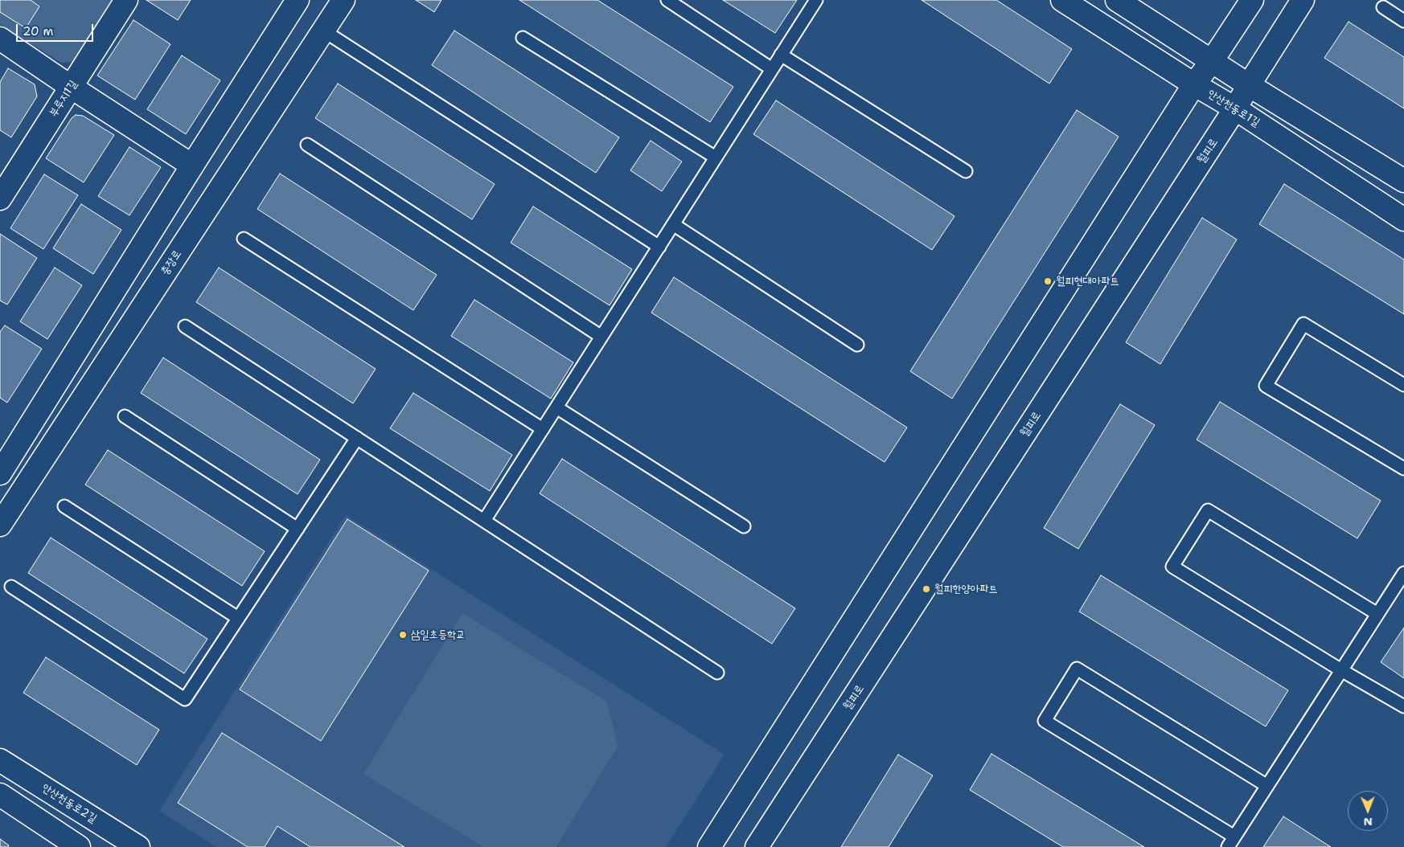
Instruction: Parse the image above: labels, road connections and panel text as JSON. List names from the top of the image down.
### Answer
{
  "streets": {
    "street": [
      "부루지1길",
      "안산천동로1길",
      "월피로",
      "충장로",
      "안산천동로2길"
    ]
  },
  "crossings": [
    ["안산천동로1길", "월피로"]
  ],
  "places": ["월피현대아파트", "월피한양아파트", "삼일초등학교"],
  "scale_bar": "20 m",
  "north": "bottom"
}
